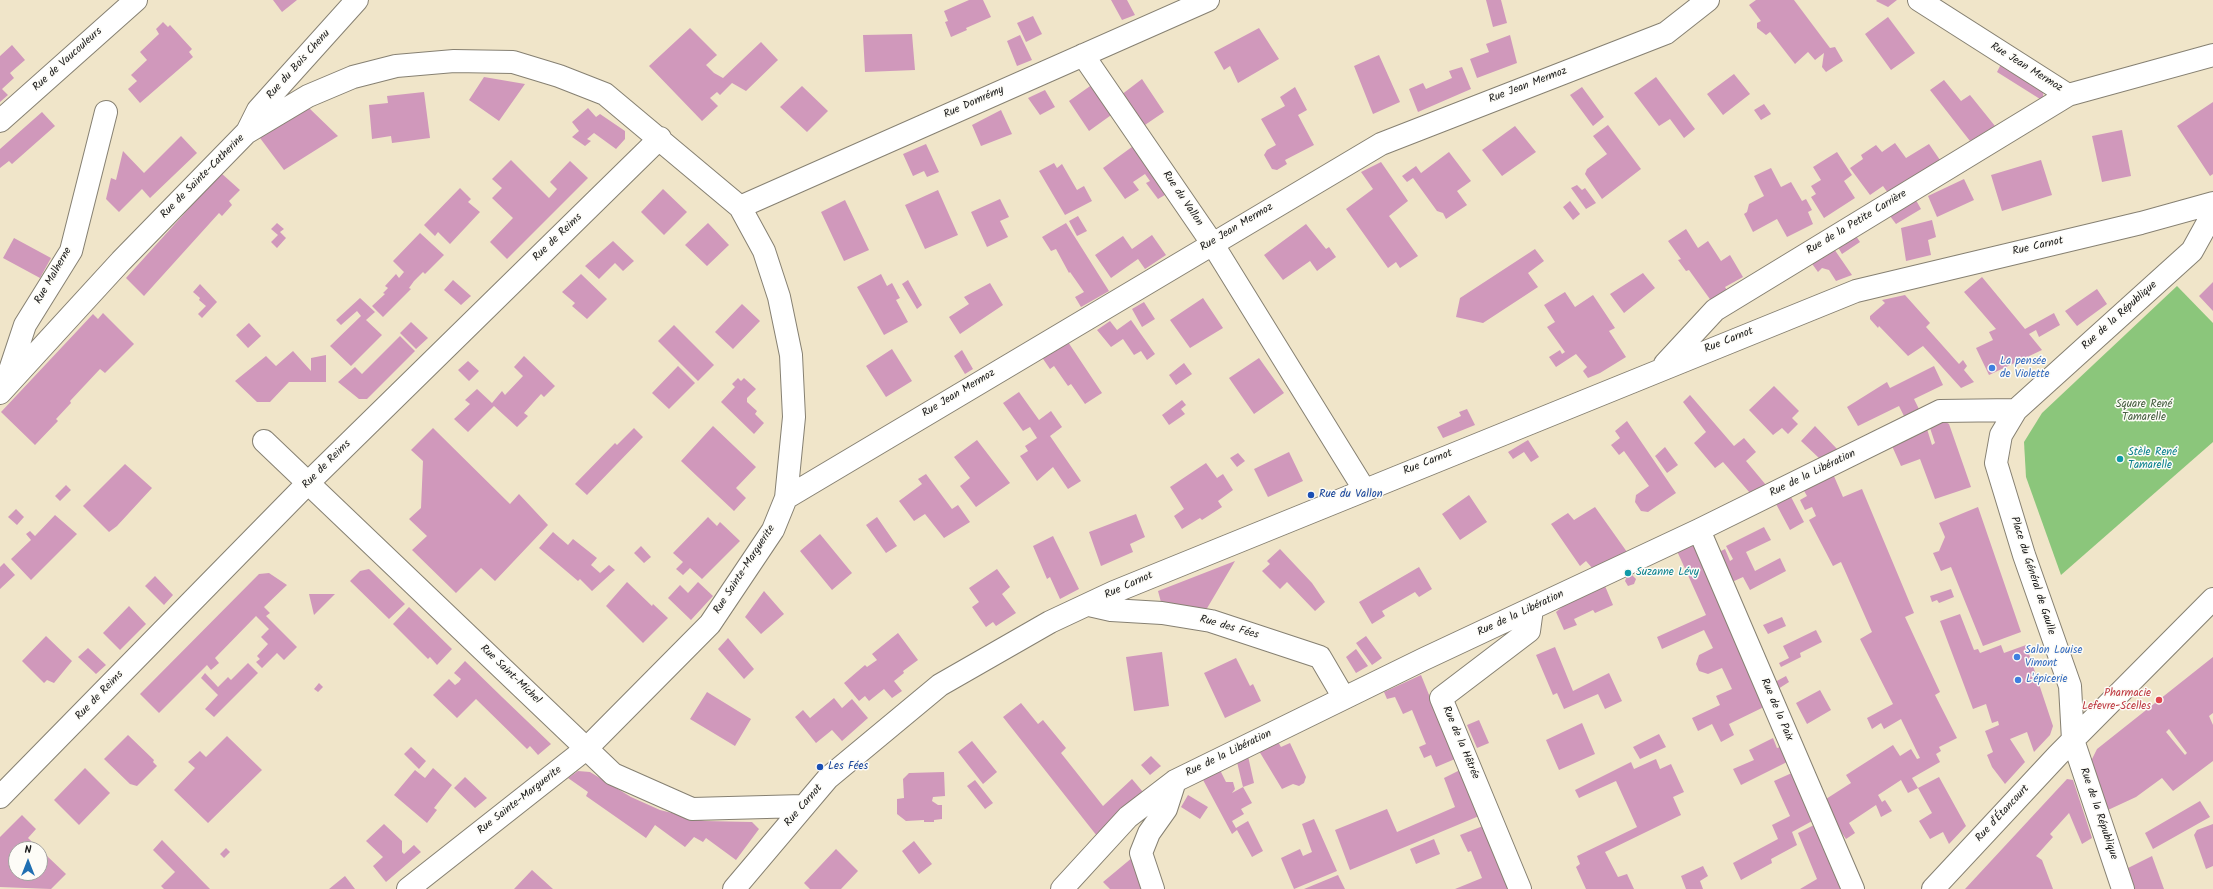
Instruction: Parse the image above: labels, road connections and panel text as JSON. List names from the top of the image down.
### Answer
{
  "streets": {
    "street": [
      "Rue de Vaucouleurs",
      "Rue du Bois Chenu",
      "Rue Jean Mermoz",
      "Rue Domrémy",
      "Rue de Sainte-Catherine",
      "Rue du Vallon",
      "Rue de la Petite Carrière",
      "Rue de Reims",
      "Rue Carnot",
      "Rue Malherne",
      "Rue de la République",
      "Rue de la Libération",
      "Rue Sainte-Marguerite",
      "Place du Général de Gaulle",
      "Rue des Fées",
      "Rue Saint-Michel",
      "Rue de la Paix",
      "Rue de la Hêtrée",
      "Rue d'Étancourt"
    ]
  },
  "crossings": [
    ["Rue du Bois Chenu", "Rue de Sainte-Catherine"],
    ["Rue Jean Mermoz", "Rue du Vallon"],
    ["Rue Jean Mermoz", "Rue de la Petite Carrière"],
    ["Rue Jean Mermoz", "Rue Sainte-Marguerite"],
    ["Rue Domrémy", "Rue du Vallon"],
    ["Rue Domrémy", "Rue Sainte-Marguerite"],
    ["Rue de Sainte-Catherine", "Rue de Reims"],
    ["Rue de Sainte-Catherine", "Rue Malherne"],
    ["Rue de Sainte-Catherine", "Rue Sainte-Marguerite"],
    ["Rue du Vallon", "Rue Carnot"],
    ["Rue de la Petite Carrière", "Rue Carnot"],
    ["Rue de Reims", "Rue Sainte-Marguerite"],
    ["Rue de Reims", "Rue Saint-Michel"],
    ["Rue Carnot", "Rue des Fées"],
    ["Rue Carnot", "Rue Saint-Michel"],
    ["Rue de la République", "Rue de la Libération"],
    ["Rue de la République", "Place du Général de Gaulle"],
    ["Rue de la République", "Rue d'Étancourt"],
    ["Rue de la Libération", "Place du Général de Gaulle"],
    ["Rue de la Libération", "Rue des Fées"],
    ["Rue de la Libération", "Rue de la Paix"],
    ["Rue de la Libération", "Rue de la Hêtrée"],
    ["Rue Sainte-Marguerite", "Rue Saint-Michel"],
    ["Place du Général de Gaulle", "Rue d'Étancourt"]
  ],
  "parks": ["Square René Tamarelle"],
  "places": [
    "La pensée de Violette",
    "Stèle René Tamarelle",
    "Rue du Vallon",
    "Suzanne Lévy",
    "Salon Louise Vimont",
    "L'épicerie",
    "Pharmacie Lefevre-Scelles",
    "Les Fées"
  ],
  "north": "top"
}
